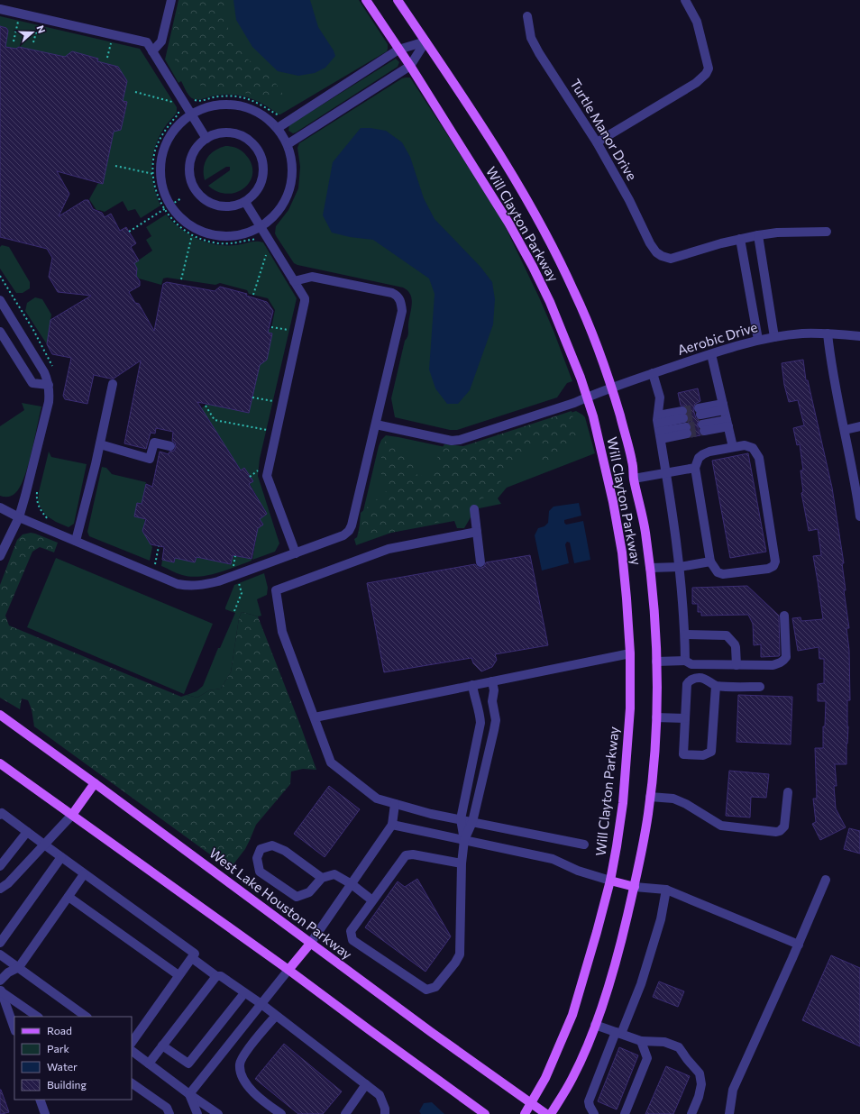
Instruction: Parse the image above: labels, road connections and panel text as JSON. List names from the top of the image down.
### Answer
{
  "streets": {
    "main road": ["Will Clayton Parkway", "West Lake Houston Parkway"],
    "street": ["Turtle Manor Drive", "Aerobic Drive"]
  },
  "crossings": [
    ["Will Clayton Parkway", "Aerobic Drive"],
    ["Will Clayton Parkway", "West Lake Houston Parkway"]
  ],
  "legend": [
    "Road",
    "Park",
    "Water",
    "Building"
  ],
  "north": "right"
}
